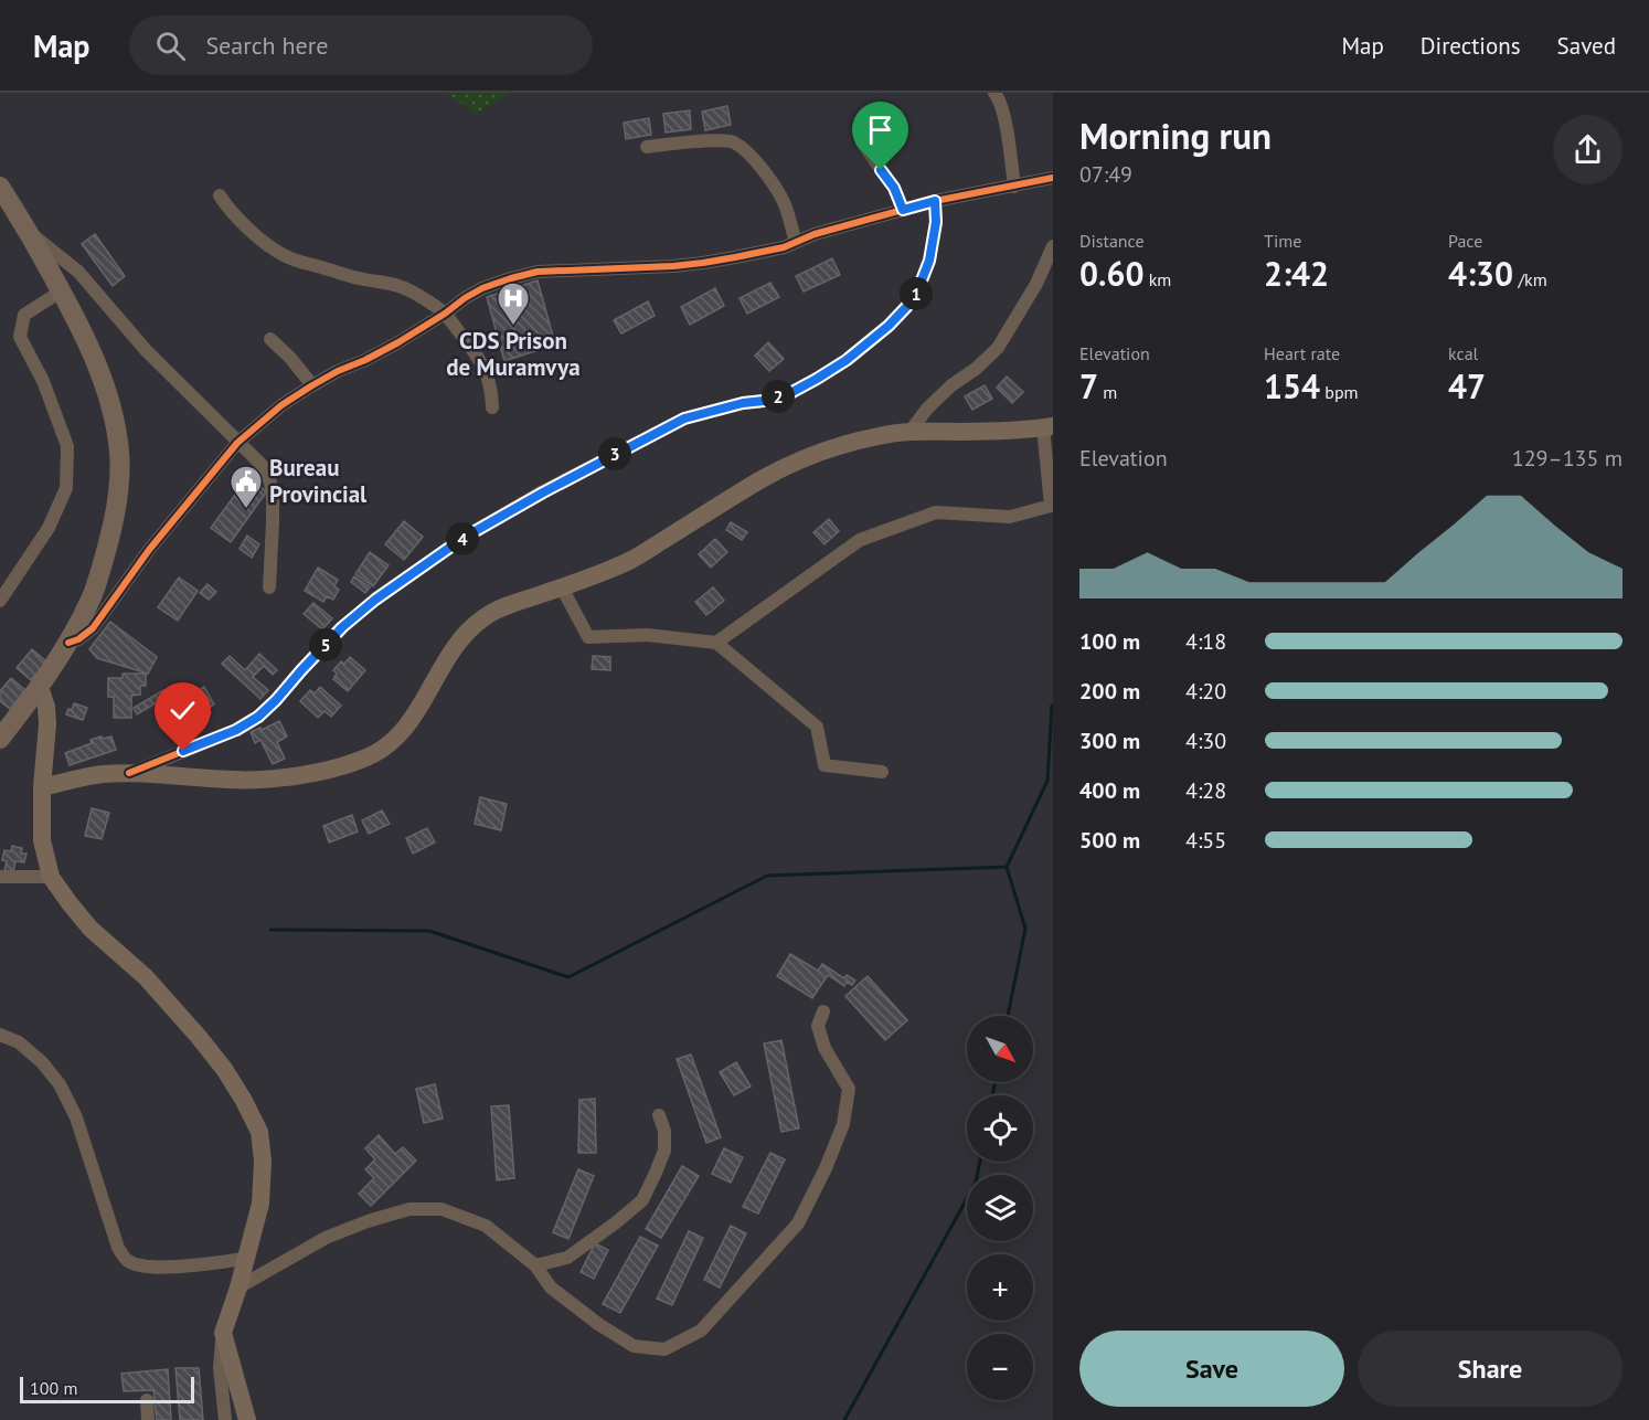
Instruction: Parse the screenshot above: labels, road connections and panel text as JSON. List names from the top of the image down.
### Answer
{
  "places": {
    "hospital": ["CDS Prison de Muramvya"],
    "public building": ["Bureau Provincial"]
  },
  "scale_bar": "100 m",
  "north": "bottom right",
  "page": {
    "header": "Map",
    "search": "Search here",
    "nav": ["Map", "Directions", "Saved"],
    "heading": ["Morning run", "07:49"],
    "stats": [
      ["Distance", "0.60 km"],
      ["Time", "2:42"],
      ["Pace", "4:30 /km"],
      ["Elevation", "7 m"],
      ["Heart rate", "154 bpm"],
      ["kcal", "47"]
    ],
    "pins": [
      "1",
      "2",
      "3",
      "4",
      "5"
    ],
    "chart": ["Elevation", "129–135 m"],
    "list": [
      {
        "name": "100 m",
        "note": "4:18"
      },
      {
        "name": "200 m",
        "note": "4:20"
      },
      {
        "name": "300 m",
        "note": "4:30"
      },
      {
        "name": "400 m",
        "note": "4:28"
      },
      {
        "name": "500 m",
        "note": "4:55"
      }
    ],
    "map_buttons": ["+", "−"],
    "buttons": ["Save", "Share"],
    "scale": "100 m"
  }
}
